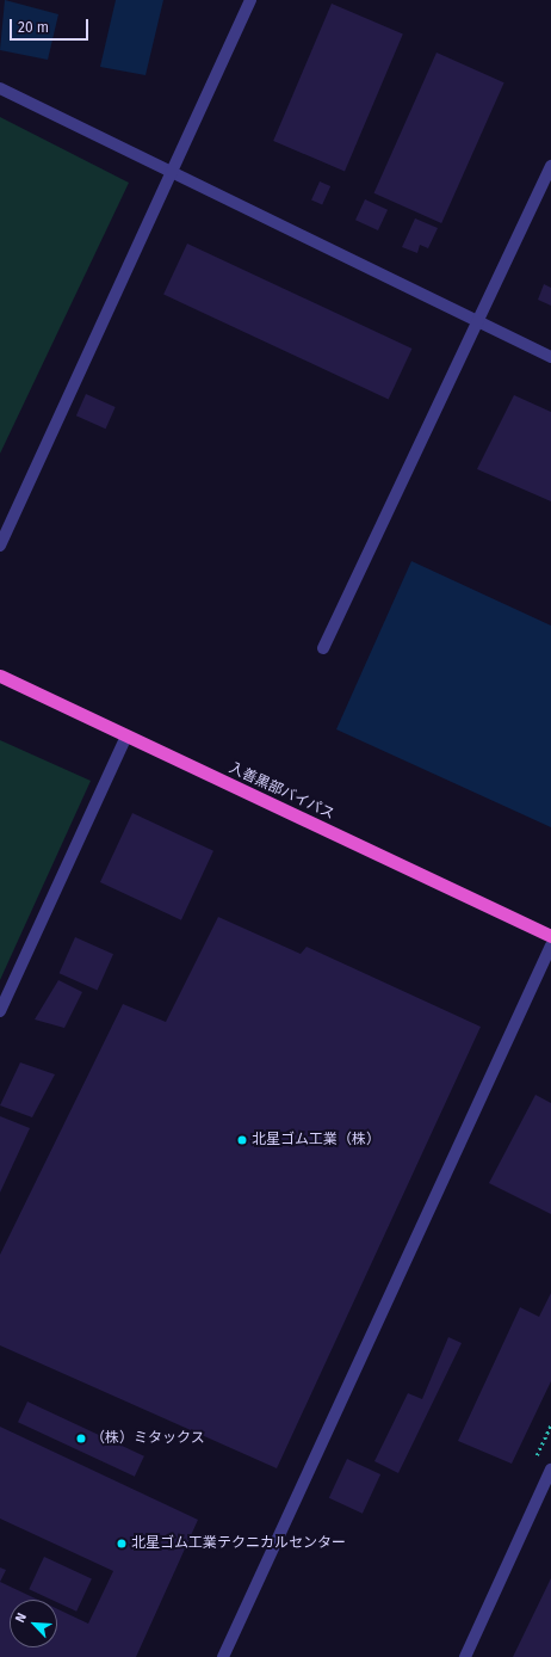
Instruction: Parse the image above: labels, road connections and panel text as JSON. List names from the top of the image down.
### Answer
{
  "streets": {
    "highway": ["入善黒部バイパス"]
  },
  "places": ["北星ゴム工業（株）", "（株）ミタックス", "北星ゴム工業テクニカルセンター"],
  "scale_bar": "20 m",
  "north": "top left"
}
